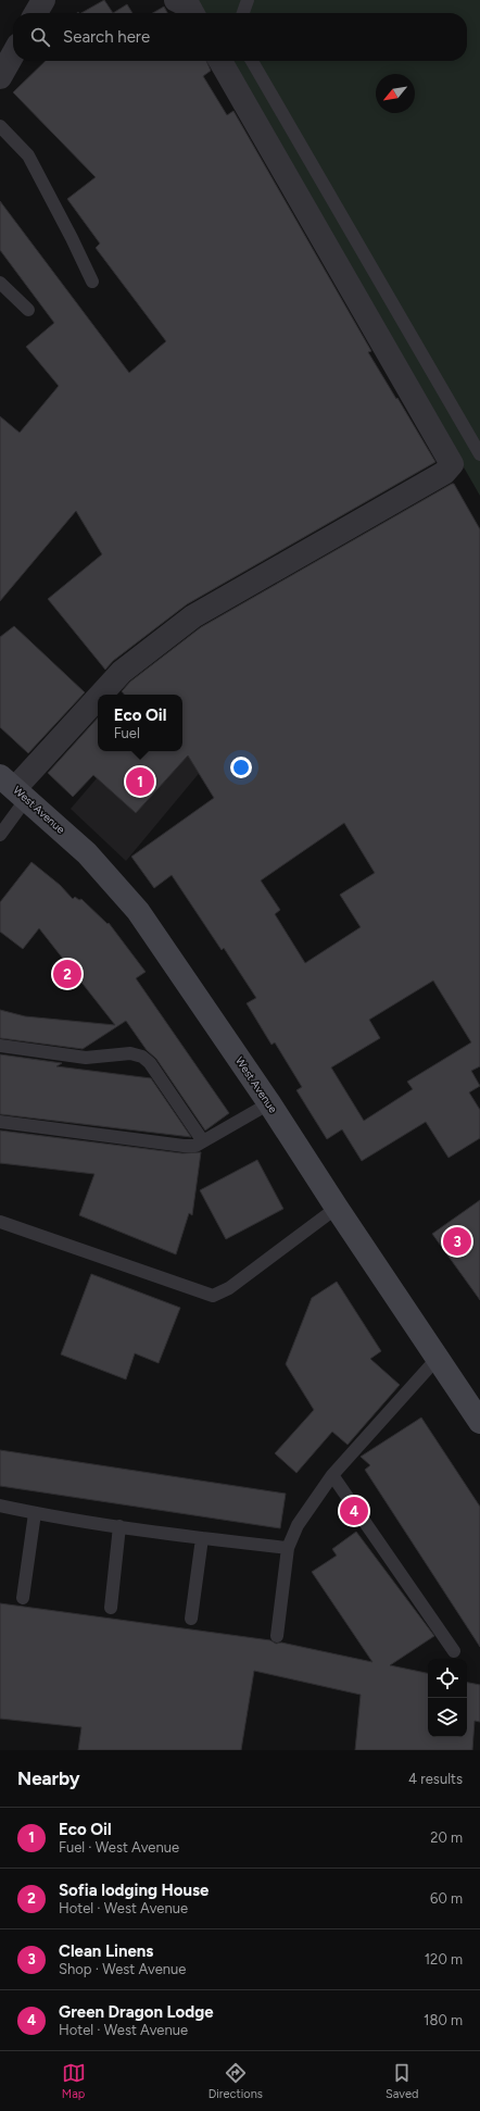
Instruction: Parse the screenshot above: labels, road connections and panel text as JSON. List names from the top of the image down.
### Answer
{
  "streets": {
    "main road": ["West Avenue"]
  },
  "north": "bottom left",
  "page": {
    "search": "Search here",
    "popup": ["Eco Oil", "Fuel"],
    "pins": [
      "1",
      "2",
      "3",
      "4"
    ],
    "heading": ["Nearby", "4 results"],
    "list": [
      {
        "mark": "1",
        "name": "Eco Oil",
        "note": "Fuel · West Avenue",
        "value": "20 m"
      },
      {
        "mark": "2",
        "name": "Sofia lodging House",
        "note": "Hotel · West Avenue",
        "value": "60 m"
      },
      {
        "mark": "3",
        "name": "Clean Linens",
        "note": "Shop · West Avenue",
        "value": "120 m"
      },
      {
        "mark": "4",
        "name": "Green Dragon Lodge",
        "note": "Hotel · West Avenue",
        "value": "180 m"
      }
    ],
    "nav": ["Map", "Directions", "Saved"]
  }
}
